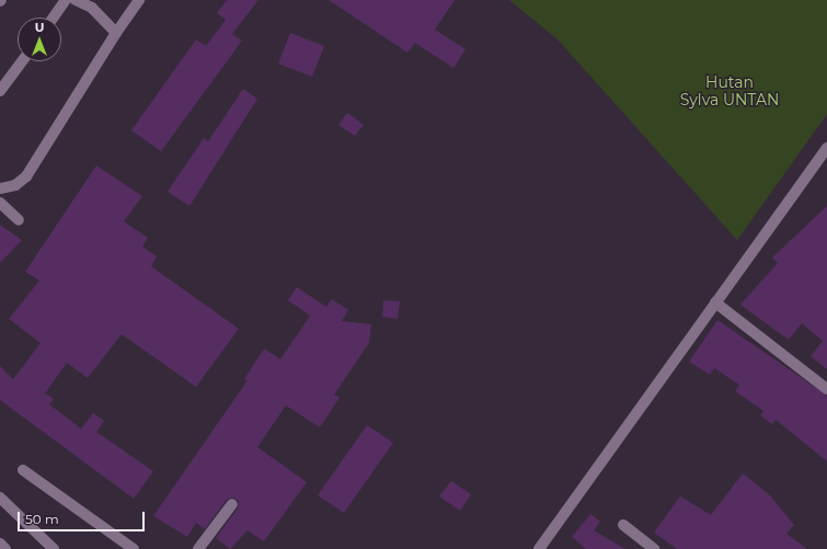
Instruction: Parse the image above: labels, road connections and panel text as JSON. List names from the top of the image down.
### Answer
{
  "parks": ["Hutan Sylva UNTAN"],
  "scale_bar": "50 m",
  "north": "top"
}
